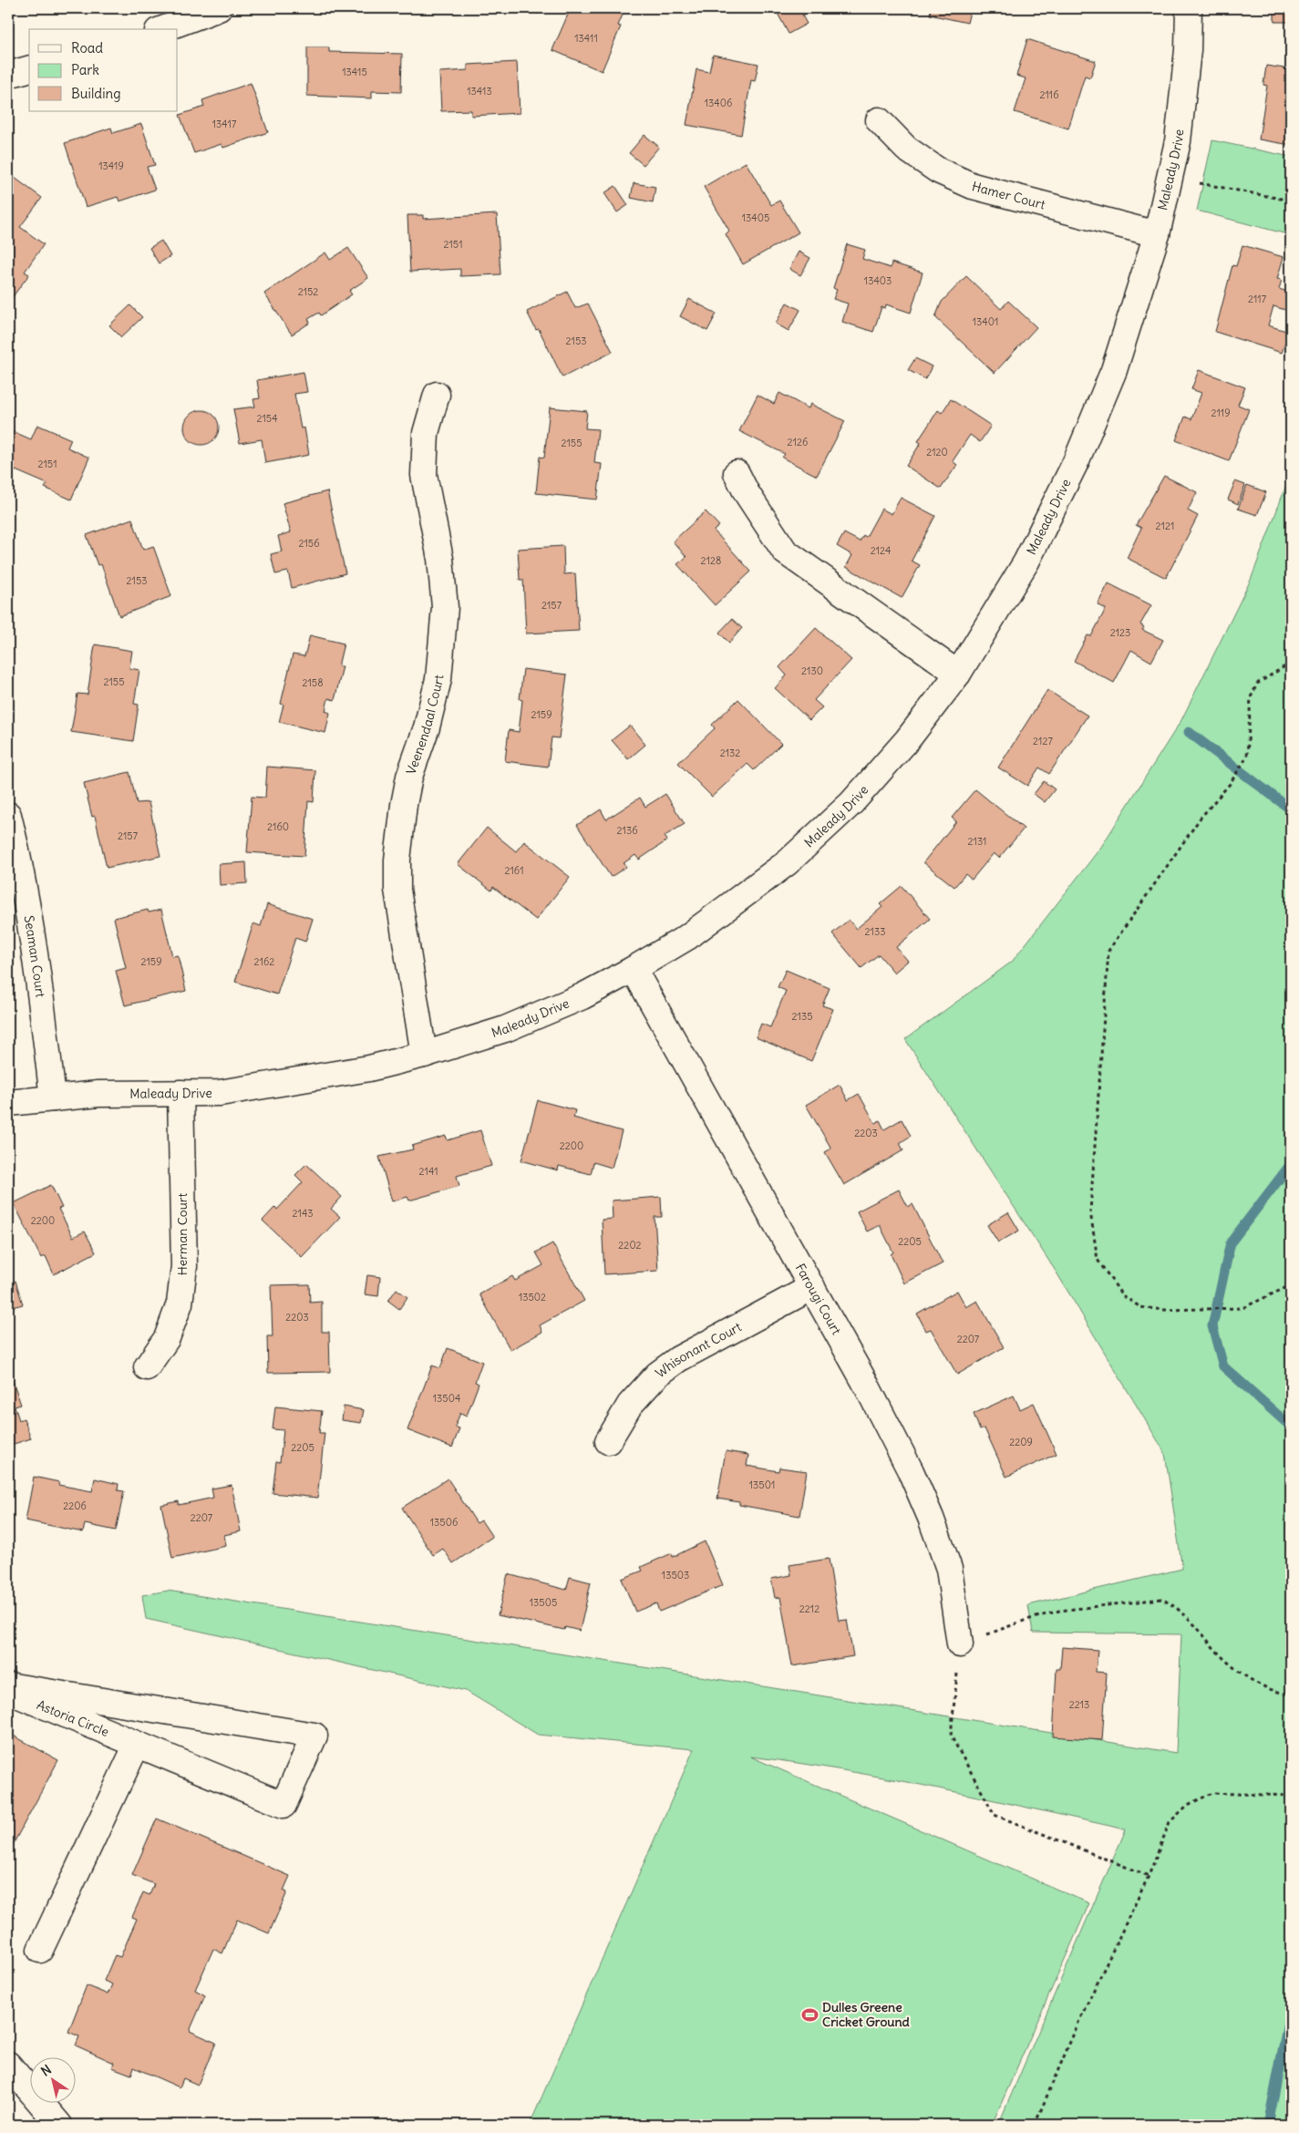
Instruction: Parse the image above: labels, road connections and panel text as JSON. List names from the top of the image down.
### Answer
{
  "streets": {
    "street": [
      "Maleady Drive",
      "Hamer Court",
      "Veenendaal Court",
      "Seaman Court",
      "Herman Court",
      "Farougi Court",
      "Whisonant Court",
      "Astoria Circle"
    ]
  },
  "crossings": [
    ["Maleady Drive", "Hamer Court"],
    ["Maleady Drive", "Veenendaal Court"],
    ["Maleady Drive", "Seaman Court"],
    ["Maleady Drive", "Herman Court"],
    ["Maleady Drive", "Farougi Court"],
    ["Farougi Court", "Whisonant Court"]
  ],
  "places": {
    "sports": ["Dulles Greene Cricket Ground"]
  },
  "house_numbers": [
    "13411",
    "13415",
    "13413",
    "2116",
    "13406",
    "13417",
    "13419",
    "13405",
    "2151",
    "13403",
    "2152",
    "2117",
    "13401",
    "2153",
    "2119",
    "2154",
    "2126",
    "2155",
    "2120",
    "2151",
    "2121",
    "2156",
    "2124",
    "2128",
    "2153",
    "2157",
    "2123",
    "2130",
    "2155",
    "2158",
    "2159",
    "2127",
    "2132",
    "2160",
    "2136",
    "2157",
    "2131",
    "2161",
    "2133",
    "2159",
    "2162",
    "2135",
    "2203",
    "2200",
    "2141",
    "2143",
    "2200",
    "2205",
    "2202",
    "13502",
    "2203",
    "2207",
    "13504",
    "2209",
    "2205",
    "13501",
    "2206",
    "2207",
    "13506",
    "13503",
    "13505",
    "2212",
    "2213"
  ],
  "legend": ["Road", "Park", "Building"],
  "north": "top left"
}
